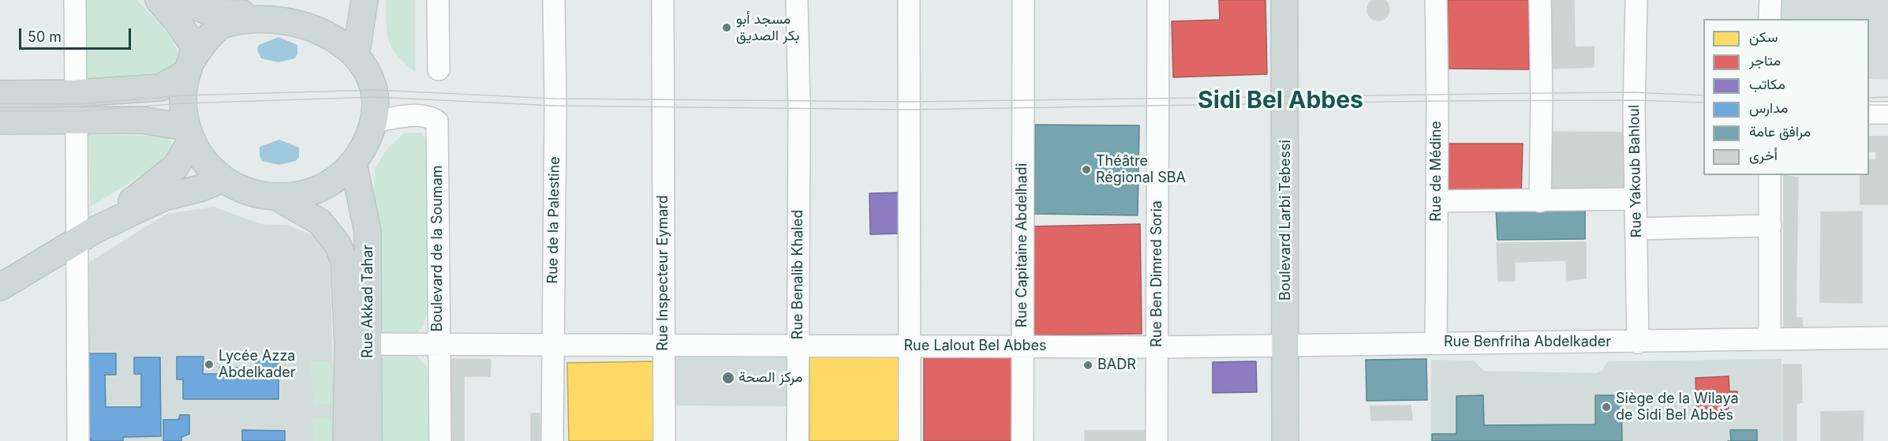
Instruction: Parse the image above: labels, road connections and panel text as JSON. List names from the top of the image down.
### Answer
{
  "streets": {
    "main road": ["Boulevard Larbi Tebessi", "Rue Akkad Tahar"],
    "street": [
      "Rue de Médine",
      "Rue Yakoub Bahloul",
      "Rue de la Palestine",
      "Rue Capitaine Abdelhadi",
      "Boulevard de la Soumam",
      "Rue Inspecteur Eymard",
      "Rue Ben Dimred Soria",
      "Rue Benalib Khaled",
      "Rue Benfriha Abdelkader",
      "Rue Lalout Bel Abbes"
    ]
  },
  "crossings": [
    ["Rue de Médine", "Rue Benfriha Abdelkader"],
    ["Rue Yakoub Bahloul", "Rue Benfriha Abdelkader"],
    ["Rue de la Palestine", "Rue Lalout Bel Abbes"],
    ["Boulevard Larbi Tebessi", "Rue Benfriha Abdelkader"],
    ["Boulevard Larbi Tebessi", "Rue Lalout Bel Abbes"],
    ["Rue Capitaine Abdelhadi", "Rue Lalout Bel Abbes"],
    ["Boulevard de la Soumam", "Rue Lalout Bel Abbes"],
    ["Rue Inspecteur Eymard", "Rue Lalout Bel Abbes"],
    ["Rue Ben Dimred Soria", "Rue Lalout Bel Abbes"],
    ["Rue Benalib Khaled", "Rue Lalout Bel Abbes"],
    ["Rue Akkad Tahar", "Rue Lalout Bel Abbes"],
    ["Rue Benfriha Abdelkader", "Rue Lalout Bel Abbes"]
  ],
  "districts": ["Sidi Bel Abbes"],
  "places": [
    "مسجد أبو بكر الصديق",
    "Théâtre Régional SBA",
    "Lycée Azza Abdelkader",
    "BADR",
    "مركز الصحة",
    "Siège de la Wilaya de Sidi Bel Abbès"
  ],
  "legend": [
    "سكن",
    "متاجر",
    "مكاتب",
    "مدارس",
    "مرافق عامة",
    "أخرى"
  ],
  "scale_bar": "50 m"
}
